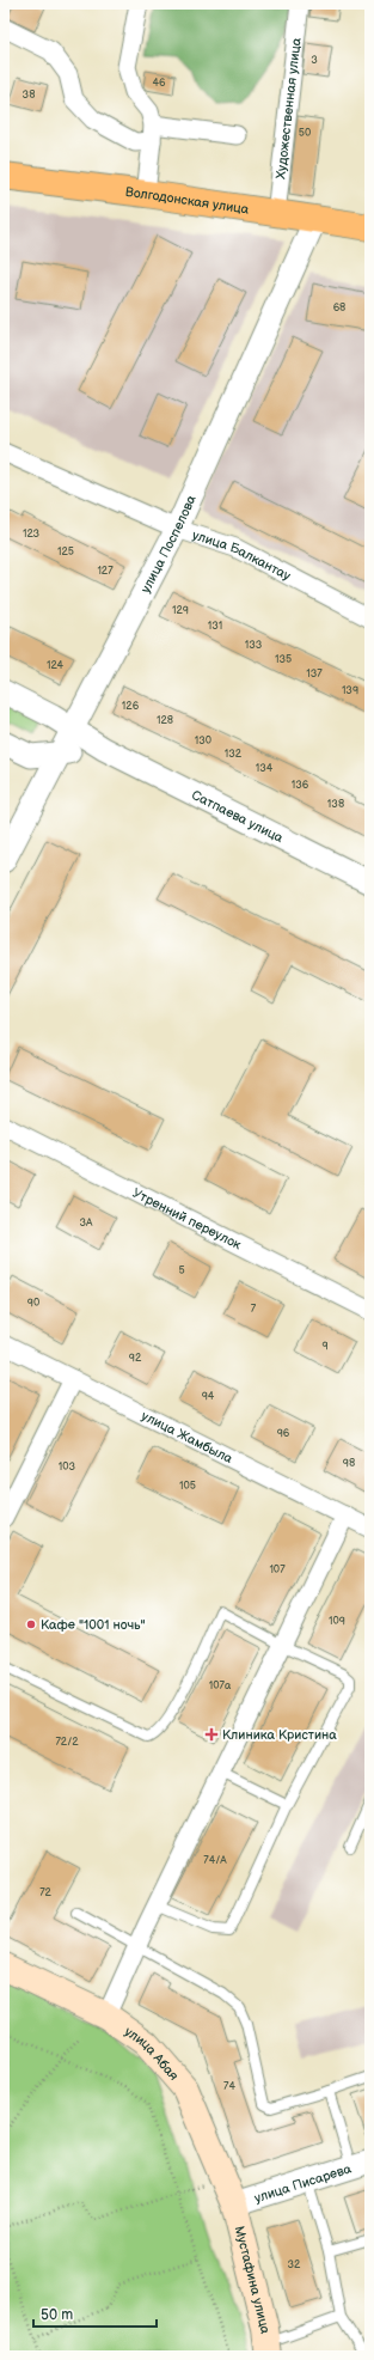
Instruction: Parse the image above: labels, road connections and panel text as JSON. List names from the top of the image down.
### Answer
{
  "streets": {
    "main road": ["Волгодонская улица", "улица Абая", "Мустафина улица"],
    "street": [
      "Художественная улица",
      "улица Поспелова",
      "улица Балкантау",
      "Сатпаева улица",
      "Утренний переулок",
      "улица Жамбыла",
      "улица Писарева"
    ]
  },
  "crossings": [
    ["Художественная улица", "Волгодонская улица"],
    ["Волгодонская улица", "улица Поспелова"],
    ["улица Поспелова", "улица Балкантау"],
    ["улица Поспелова", "Сатпаева улица"],
    ["улица Абая", "улица Писарева"],
    ["улица Абая", "Мустафина улица"],
    ["улица Писарева", "Мустафина улица"]
  ],
  "places": {
    "other": ["Кафе \"1001 ночь\""],
    "health": ["Клиника Кристина"]
  },
  "house_numbers": [
    "3",
    "46",
    "38",
    "50",
    "68",
    "123",
    "125",
    "127",
    "129",
    "131",
    "133",
    "135",
    "124",
    "137",
    "139",
    "126",
    "128",
    "130",
    "132",
    "134",
    "136",
    "138",
    "3А",
    "5",
    "90",
    "7",
    "9",
    "92",
    "94",
    "96",
    "98",
    "103",
    "105",
    "107",
    "109",
    "107а",
    "72/2",
    "74/А",
    "72",
    "74",
    "32"
  ],
  "scale_bar": "50 m"
}
